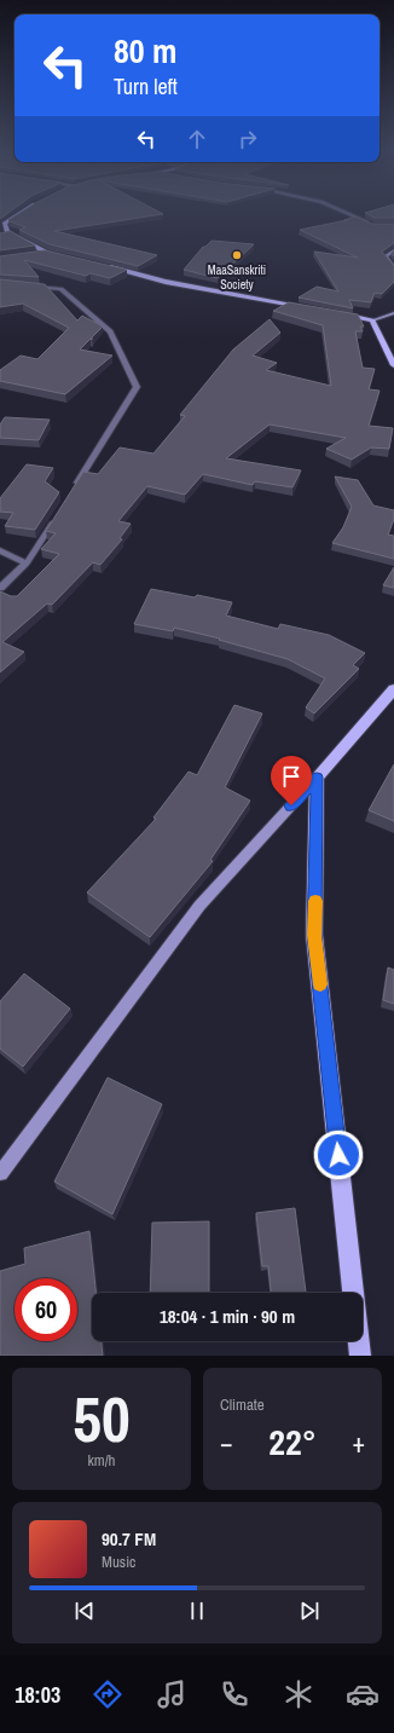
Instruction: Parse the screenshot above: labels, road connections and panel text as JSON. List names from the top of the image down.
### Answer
{
  "places": ["MaaSanskriti Society"],
  "page": {
    "turn": ["80 m", "Turn left"],
    "limit": "60",
    "trip": "18:04 · 1 min · 90 m",
    "tile": [
      ["50", "km/h"],
      "Climate"
    ],
    "heat": ["−", "22°", "+"],
    "song": ["90.7 FM", "Music"],
    "tabs": "18:03"
  }
}
